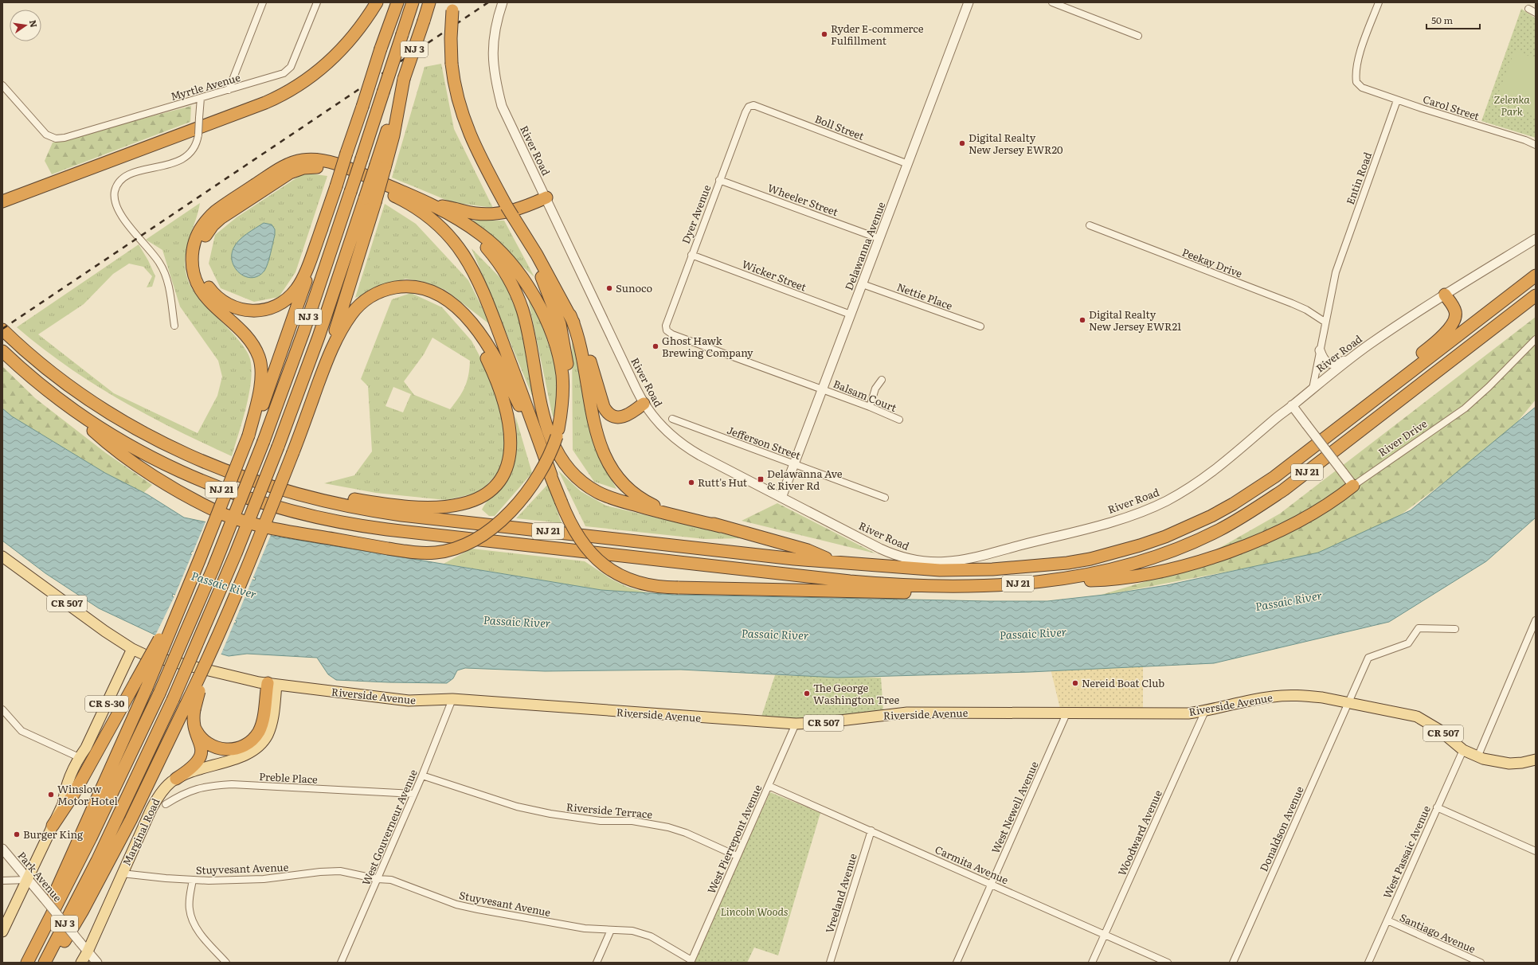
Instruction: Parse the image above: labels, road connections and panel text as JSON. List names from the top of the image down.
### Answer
{
  "streets": {
    "highway": ["NJ 3", "NJ 21"],
    "main road": [
      "CR 507",
      "Riverside Avenue",
      "CR S-30",
      "Marginal Road"
    ],
    "street": [
      "Myrtle Avenue",
      "Carol Street",
      "Boll Street",
      "River Road",
      "Entin Road",
      "Wheeler Street",
      "Dyer Avenue",
      "Delawanna Avenue",
      "Peekay Drive",
      "Wicker Street",
      "Nettie Place",
      "Balsam Court",
      "River Drive",
      "Jefferson Street",
      "Preble Place",
      "West Newell Avenue",
      "Riverside Terrace",
      "West Gouverneur Avenue",
      "Donaldson Avenue",
      "Woodward Avenue",
      "West Pierrepont Avenue",
      "West Passaic Avenue",
      "Carmita Avenue",
      "Stuyvesant Avenue",
      "Park Avenue",
      "Vreeland Avenue",
      "Santiago Avenue"
    ]
  },
  "crossings": [
    ["Carol Street", "Entin Road"],
    ["Boll Street", "Dyer Avenue"],
    ["Boll Street", "Delawanna Avenue"],
    ["River Road", "Entin Road"],
    ["River Road", "Delawanna Avenue"],
    ["Entin Road", "Peekay Drive"],
    ["Wheeler Street", "Dyer Avenue"],
    ["Wheeler Street", "Delawanna Avenue"],
    ["Dyer Avenue", "Wicker Street"],
    ["Dyer Avenue", "Balsam Court"],
    ["Delawanna Avenue", "Wicker Street"],
    ["Delawanna Avenue", "Nettie Place"],
    ["Delawanna Avenue", "Balsam Court"],
    ["Delawanna Avenue", "Jefferson Street"],
    ["CR 507", "Riverside Avenue"],
    ["CR 507", "Donaldson Avenue"],
    ["CR 507", "West Passaic Avenue"],
    ["Riverside Avenue", "CR S-30"],
    ["Riverside Avenue", "West Newell Avenue"],
    ["Riverside Avenue", "West Gouverneur Avenue"],
    ["Riverside Avenue", "Donaldson Avenue"],
    ["Riverside Avenue", "Marginal Road"],
    ["Riverside Avenue", "Woodward Avenue"],
    ["Riverside Avenue", "West Pierrepont Avenue"],
    ["CR S-30", "Park Avenue"],
    ["Preble Place", "West Gouverneur Avenue"],
    ["West Newell Avenue", "Carmita Avenue"],
    ["Riverside Terrace", "West Gouverneur Avenue"],
    ["Riverside Terrace", "West Pierrepont Avenue"],
    ["West Gouverneur Avenue", "Stuyvesant Avenue"],
    ["Marginal Road", "Stuyvesant Avenue"],
    ["Marginal Road", "Park Avenue"],
    ["Woodward Avenue", "Carmita Avenue"],
    ["West Pierrepont Avenue", "Carmita Avenue"],
    ["West Pierrepont Avenue", "Stuyvesant Avenue"],
    ["West Passaic Avenue", "Santiago Avenue"],
    ["Carmita Avenue", "Vreeland Avenue"]
  ],
  "water": ["Passaic River"],
  "parks": ["Zelenka Park", "Lincoln Woods"],
  "places": {
    "other": [
      "Ryder E-commerce Fulfillment",
      "Digital Realty New Jersey EWR20",
      "Sunoco",
      "Digital Realty New Jersey EWR21",
      "Ghost Hawk Brewing Company",
      "Rutt's Hut",
      "Nereid Boat Club",
      "The George Washington Tree",
      "Winslow Motor Hotel",
      "Burger King"
    ],
    "transit": ["Delawanna Ave & River Rd"]
  },
  "scale_bar": "50 m",
  "north": "right"
}
